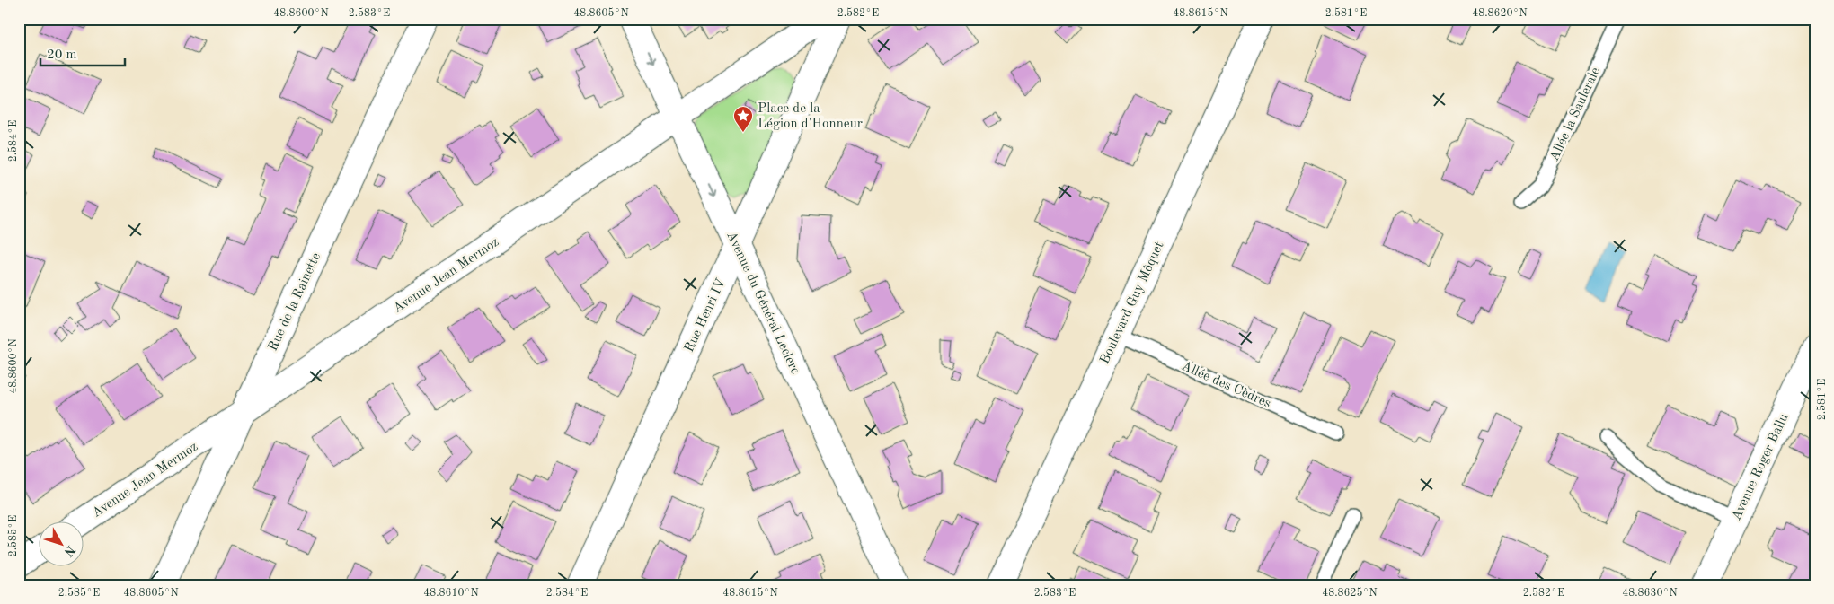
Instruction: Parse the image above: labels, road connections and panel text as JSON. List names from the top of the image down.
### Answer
{
  "streets": {
    "street": [
      "Avenue Jean Mermoz",
      "Rue de la Rainette",
      "Avenue du Général Leclerc",
      "Boulevard Guy Môquet",
      "Rue Henri IV",
      "Avenue Roger Ballu"
    ],
    "lane": ["Allée la Sauleraie", "Allée des Cèdres"]
  },
  "crossings": [
    ["Avenue Jean Mermoz", "Rue de la Rainette"],
    ["Avenue Jean Mermoz", "Avenue du Général Leclerc"],
    ["Avenue du Général Leclerc", "Rue Henri IV"],
    ["Boulevard Guy Môquet", "Allée des Cèdres"]
  ],
  "one_way": ["Avenue du Général Leclerc"],
  "places": {
    "place": ["Place de la Légion d'Honneur"]
  },
  "scale_bar": "20 m",
  "north": "bottom right",
  "coordinates": [
    "48.8600°N",
    "2.583°E",
    "48.8605°N",
    "2.582°E",
    "48.8615°N",
    "2.581°E",
    "48.8620°N",
    "2.584°E",
    "2.585°E",
    "48.8610°N",
    "48.8625°N",
    "48.8630°N"
  ]
}
